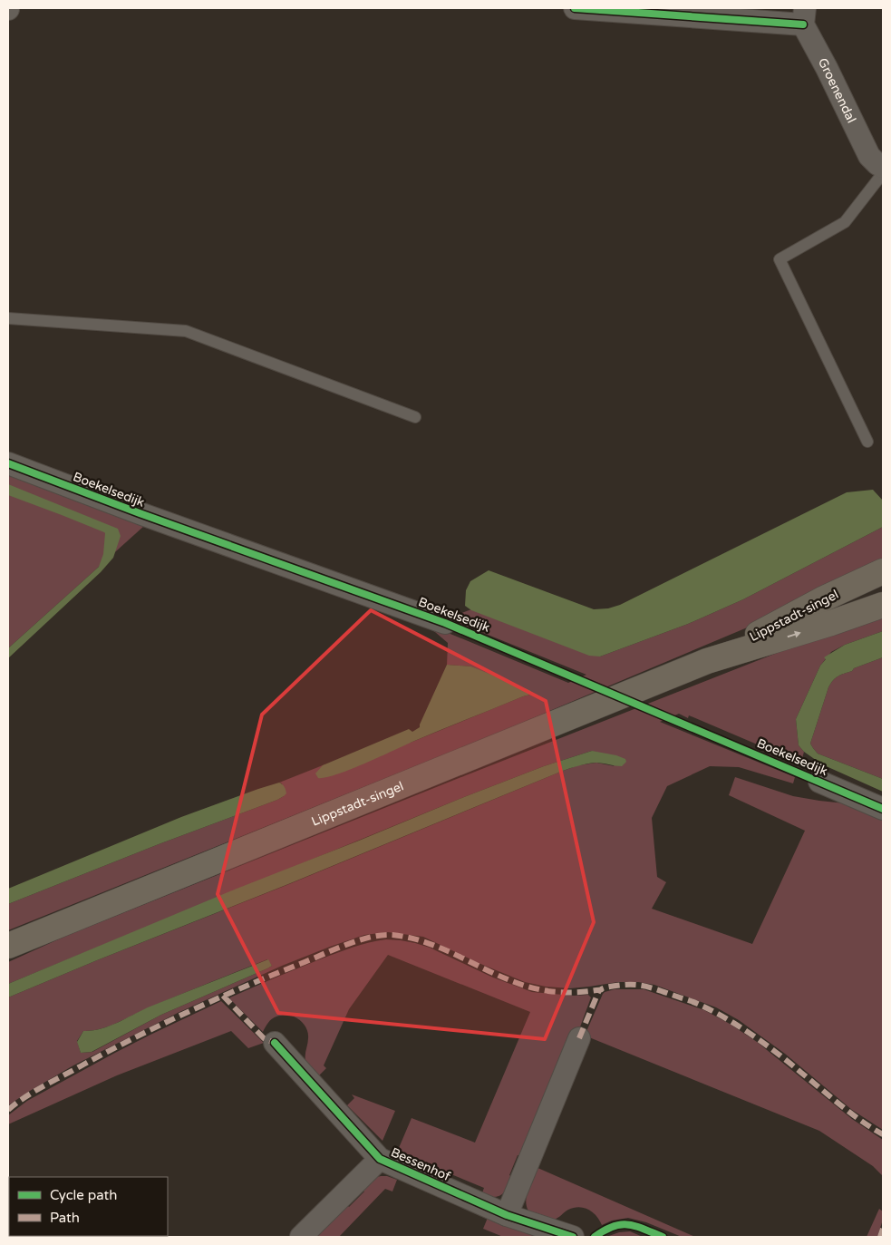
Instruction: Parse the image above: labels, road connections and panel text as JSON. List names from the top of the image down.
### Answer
{
  "streets": {
    "main road": ["Lippstadt-singel"],
    "street": ["Groenendal", "Boekelsedijk", "Bessenhof"]
  },
  "legend": ["Cycle path", "Path"]
}
